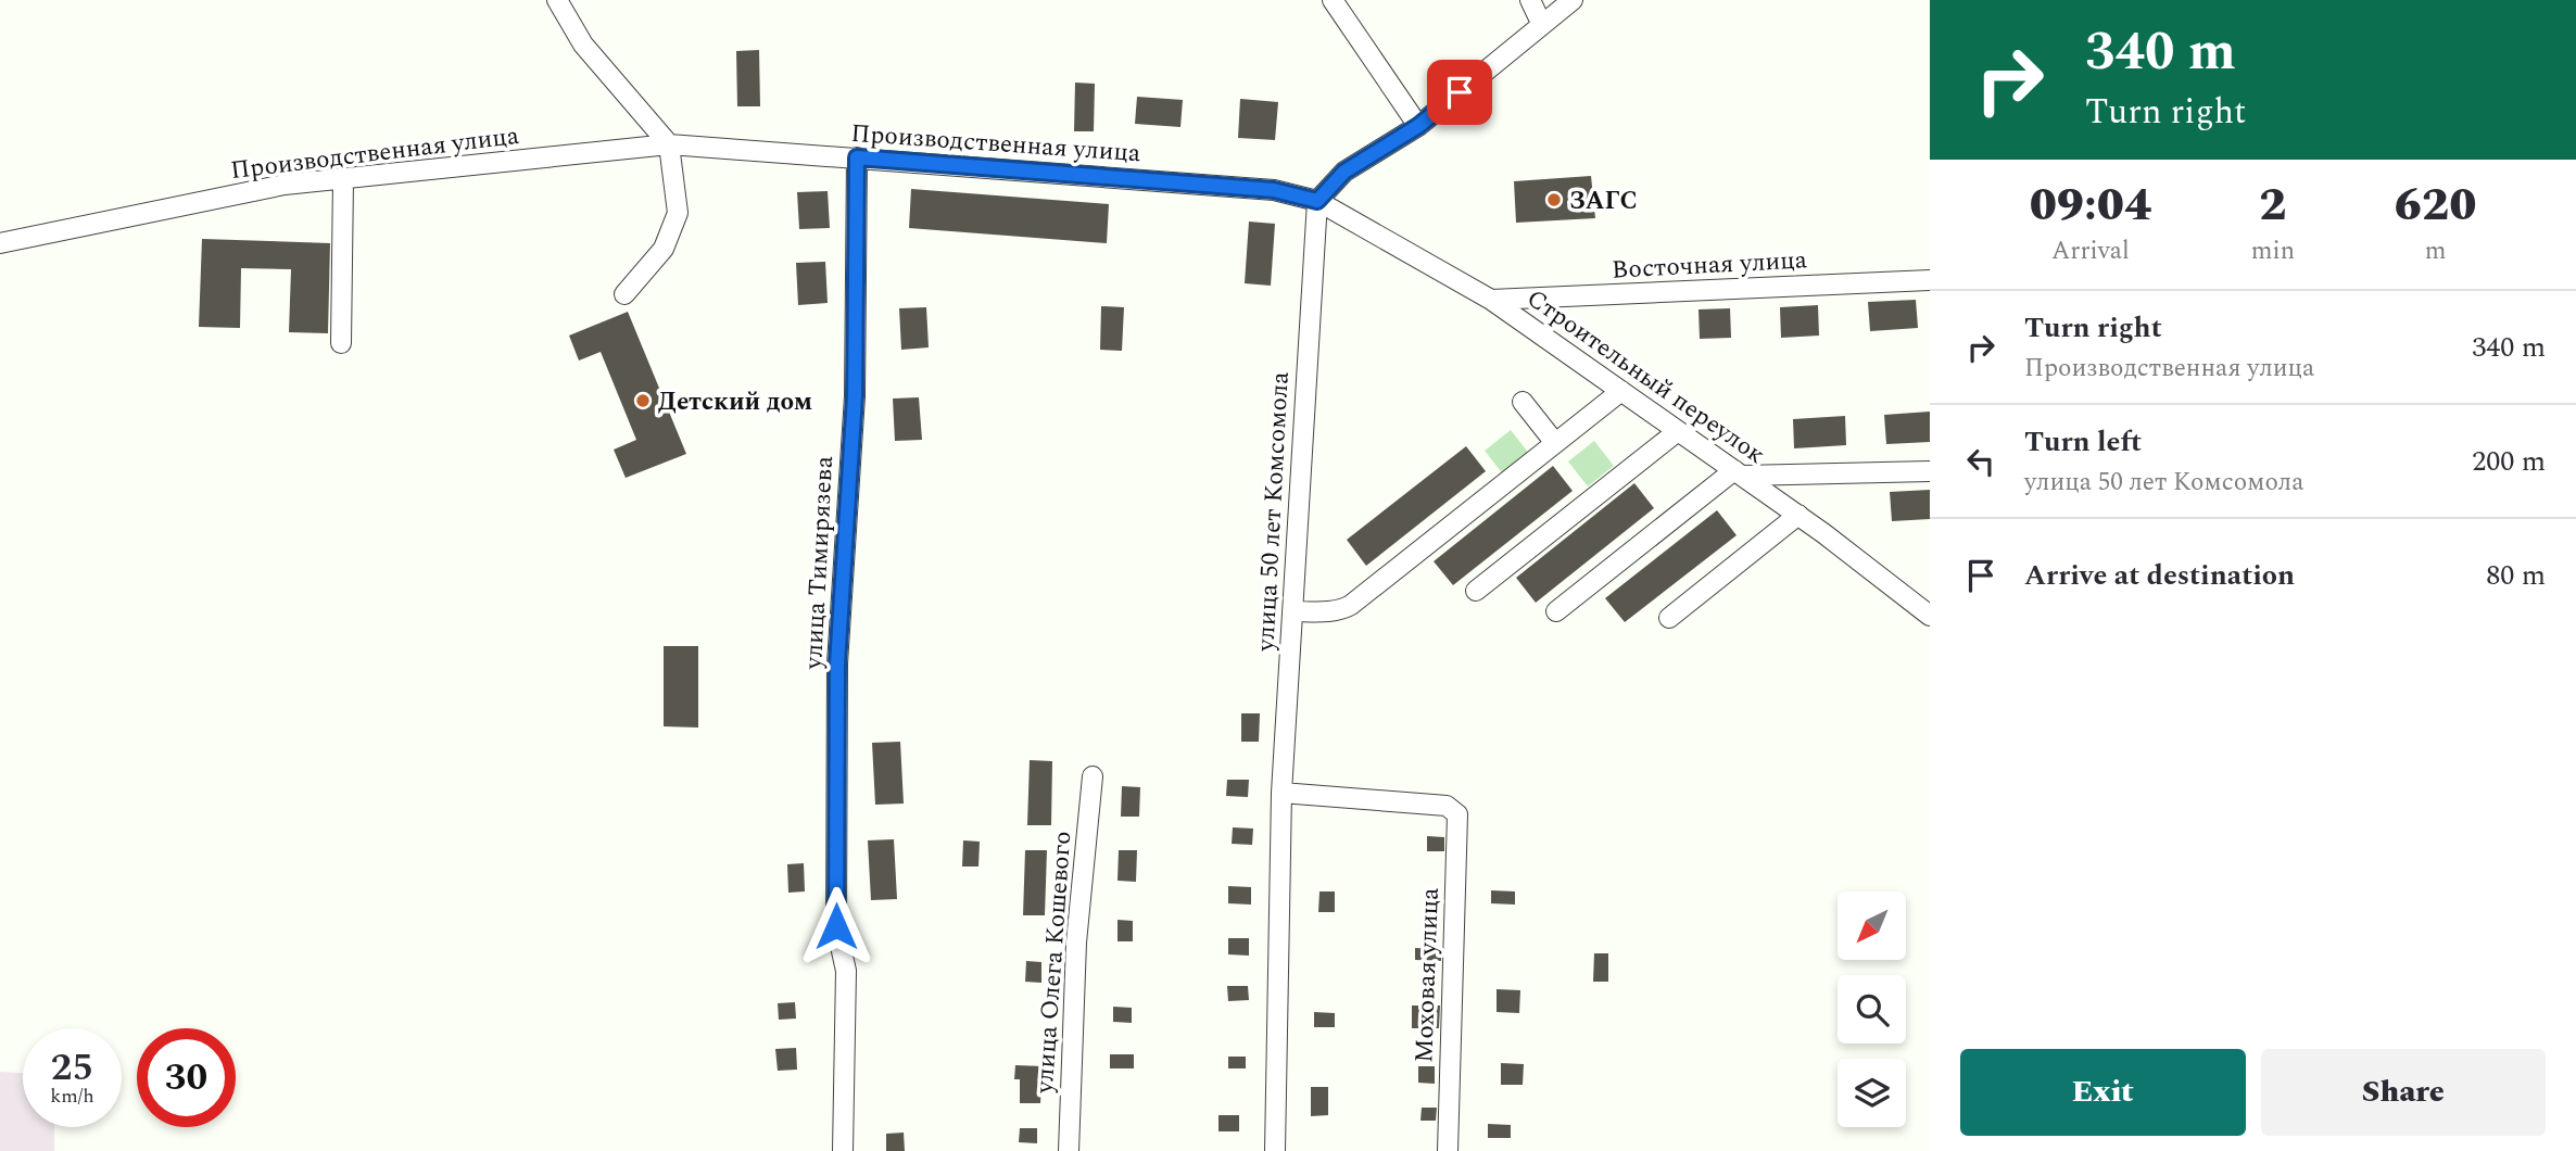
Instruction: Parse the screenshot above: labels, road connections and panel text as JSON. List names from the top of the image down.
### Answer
{
  "streets": {
    "street": [
      "Производственная улица",
      "Восточная улица",
      "Строительный переулок",
      "улица 50 лет Комсомола",
      "улица Тимирязева",
      "улица Олега Кошевого",
      "Моховая улица"
    ]
  },
  "crossings": [
    ["Производственная улица", "Строительный переулок"],
    ["Производственная улица", "улица 50 лет Комсомола"],
    ["Производственная улица", "улица Тимирязева"],
    ["Восточная улица", "Строительный переулок"],
    ["Строительный переулок", "улица 50 лет Комсомола"],
    ["улица 50 лет Комсомола", "Моховая улица"]
  ],
  "places": ["ЗАГС", "Детский дом"],
  "north": "bottom left",
  "page": {
    "turn": ["340 m", "Turn right"],
    "eta": [
      "09:04",
      "Arrival",
      "2",
      "min",
      "620",
      "m"
    ],
    "list": [
      {
        "name": "Turn right",
        "note": "Производственная улица",
        "value": "340 m"
      },
      {
        "name": "Turn left",
        "note": "улица 50 лет Комсомола",
        "value": "200 m"
      },
      {
        "name": "Arrive at destination",
        "value": "80 m"
      }
    ],
    "speed": "25 km/h",
    "limit": "30",
    "buttons": ["Exit", "Share"]
  }
}
